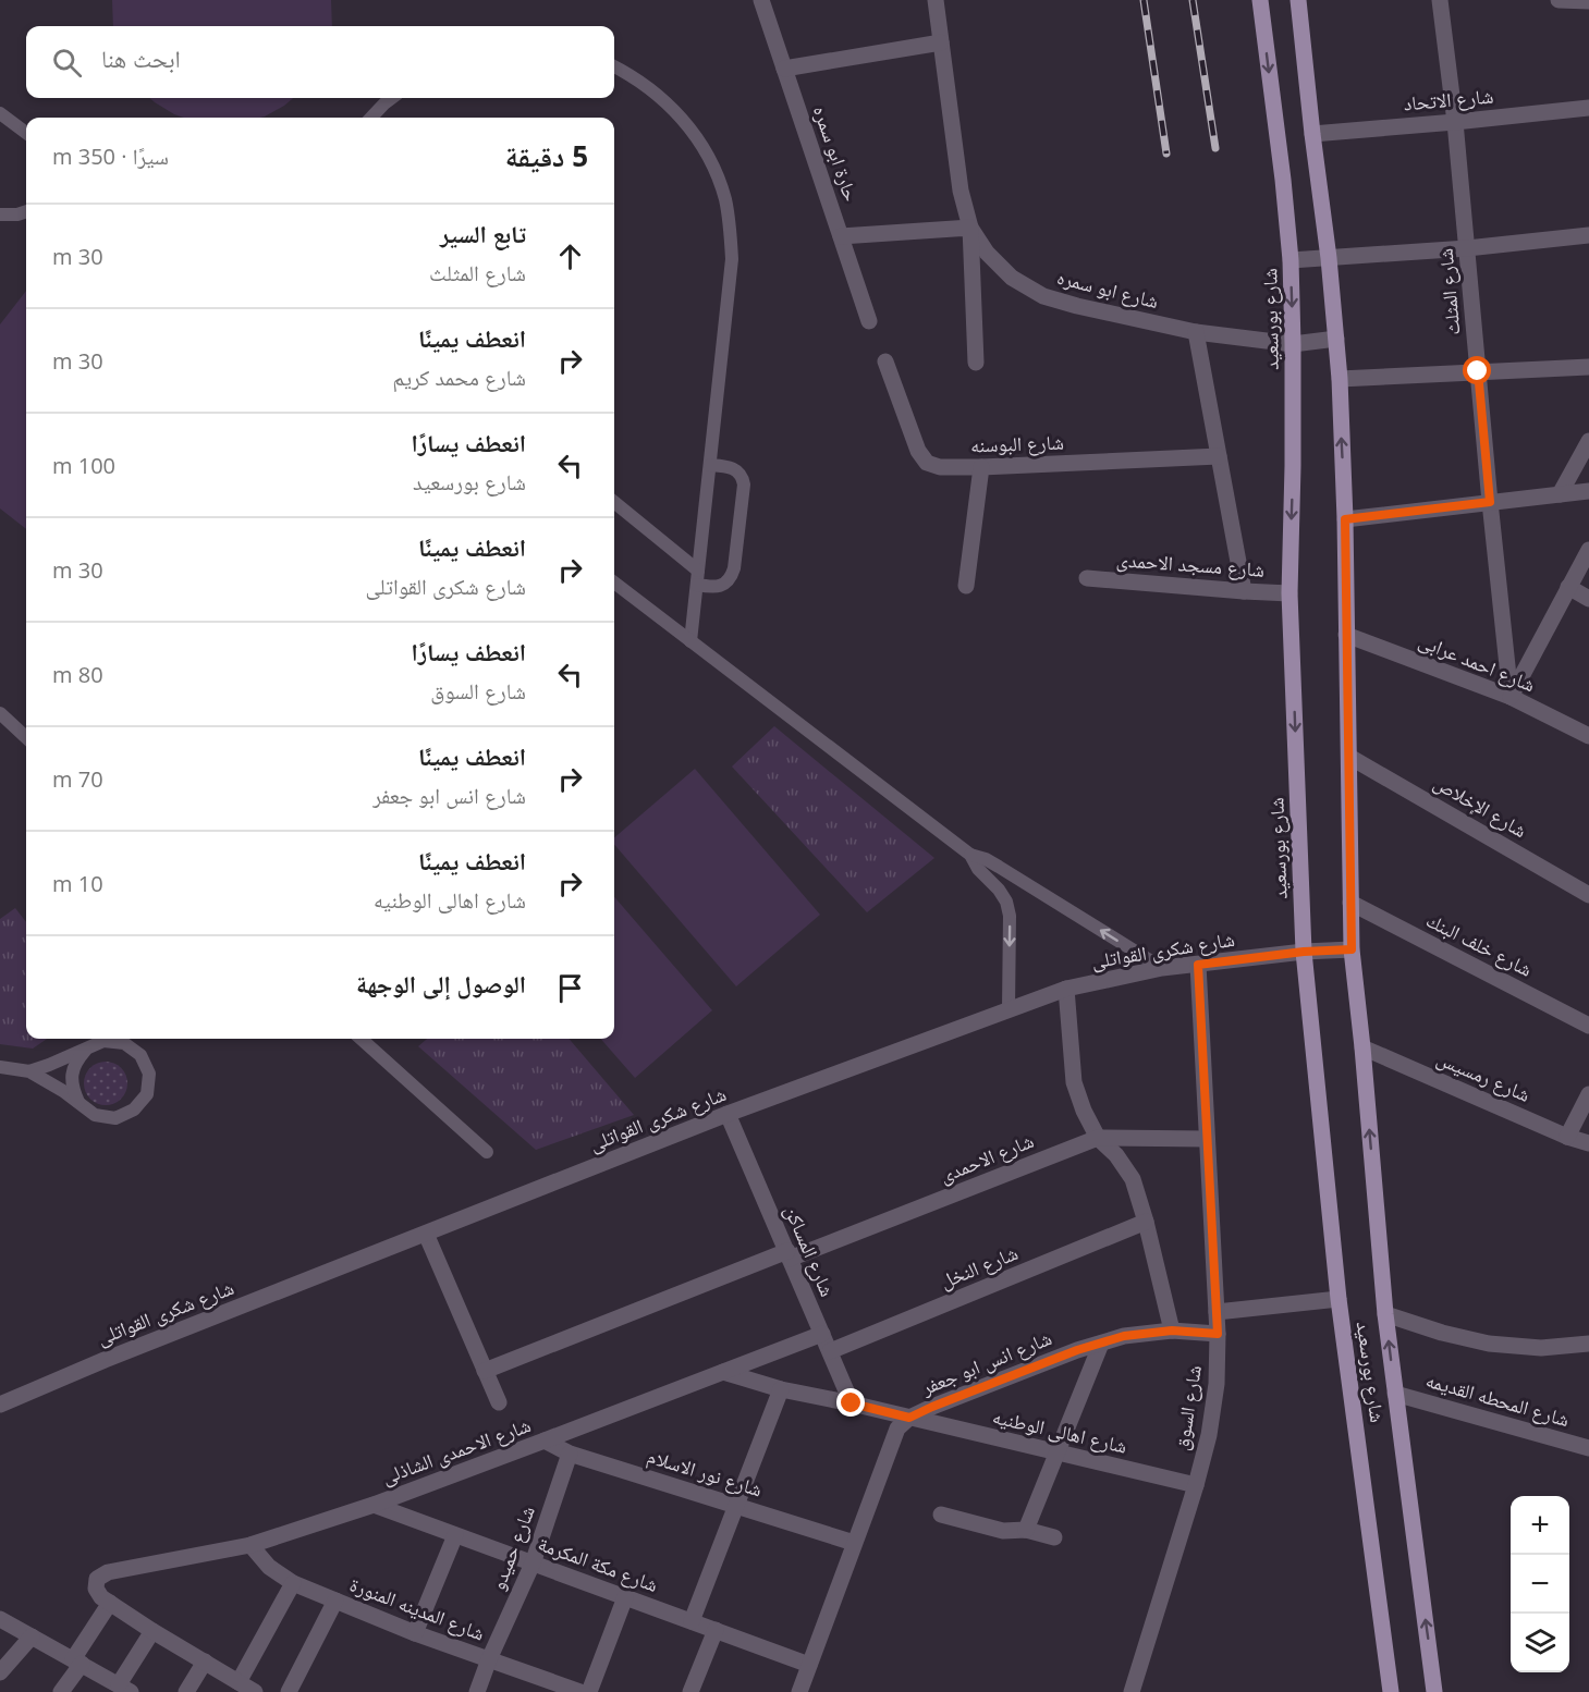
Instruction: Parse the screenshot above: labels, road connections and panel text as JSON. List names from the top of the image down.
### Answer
{
  "streets": {
    "main road": ["شارع بورسعيد"],
    "street": [
      "شارع الاتحاد",
      "حارة ابو سمره",
      "شارع ابو سمره",
      "شارع المثلث",
      "شارع البوسنه",
      "شارع مسجد الاحمدى",
      "شارع احمد عرابى",
      "شارع الإخلاص",
      "شارع خلف البنك",
      "شارع شكرى القواتلى",
      "شارع رمسيس",
      "شارع الاحمدى",
      "شارع المساكن",
      "شارع النخل",
      "شارع انس ابو جعفر",
      "شارع المحطه القديمه",
      "شارع السوق",
      "شارع اهالى الوطنيه",
      "شارع الاحمدى الشاذلى",
      "شارع نور الاسلام",
      "شارع حميدو",
      "شارع مكة المكرمة",
      "شارع المدينه المنورة"
    ]
  },
  "crossings": [
    ["شارع الاتحاد", "شارع المثلث"],
    ["شارع الاتحاد", "شارع بورسعيد"],
    ["شارع ابو سمره", "شارع بورسعيد"],
    ["شارع المثلث", "شارع احمد عرابى"],
    ["شارع بورسعيد", "شارع مسجد الاحمدى"],
    ["شارع بورسعيد", "شارع احمد عرابى"],
    ["شارع بورسعيد", "شارع الإخلاص"],
    ["شارع بورسعيد", "شارع خلف البنك"],
    ["شارع بورسعيد", "شارع شكرى القواتلى"],
    ["شارع بورسعيد", "شارع رمسيس"],
    ["شارع بورسعيد", "شارع المحطه القديمه"],
    ["شارع شكرى القواتلى", "شارع المساكن"],
    ["شارع شكرى القواتلى", "شارع السوق"],
    ["شارع الاحمدى", "شارع المساكن"],
    ["شارع الاحمدى", "شارع السوق"],
    ["شارع المساكن", "شارع النخل"],
    ["شارع المساكن", "شارع اهالى الوطنيه"],
    ["شارع المساكن", "شارع الاحمدى الشاذلى"],
    ["شارع انس ابو جعفر", "شارع السوق"],
    ["شارع انس ابو جعفر", "شارع اهالى الوطنيه"],
    ["شارع انس ابو جعفر", "شارع نور الاسلام"],
    ["شارع انس ابو جعفر", "شارع مكة المكرمة"],
    ["شارع السوق", "شارع اهالى الوطنيه"],
    ["شارع اهالى الوطنيه", "شارع الاحمدى الشاذلى"],
    ["شارع الاحمدى الشاذلى", "شارع نور الاسلام"],
    ["شارع الاحمدى الشاذلى", "شارع مكة المكرمة"],
    ["شارع الاحمدى الشاذلى", "شارع المدينه المنورة"],
    ["شارع نور الاسلام", "شارع حميدو"],
    ["شارع حميدو", "شارع مكة المكرمة"],
    ["شارع حميدو", "شارع المدينه المنورة"]
  ],
  "page": {
    "search": "ابحث هنا",
    "heading": ["5 دقيقة", "سيرًا · 350 m"],
    "list": [
      ["تابع السير", "شارع المثلث", "30 m"],
      ["انعطف يمينًا", "شارع محمد كريم", "30 m"],
      ["انعطف يسارًا", "شارع بورسعيد", "100 m"],
      ["انعطف يمينًا", "شارع شكرى القواتلى", "30 m"],
      ["انعطف يسارًا", "شارع السوق", "80 m"],
      ["انعطف يمينًا", "شارع انس ابو جعفر", "70 m"],
      ["انعطف يمينًا", "شارع اهالى الوطنيه", "10 m"],
      "الوصول إلى الوجهة"
    ],
    "map_buttons": ["+", "−"]
  }
}
